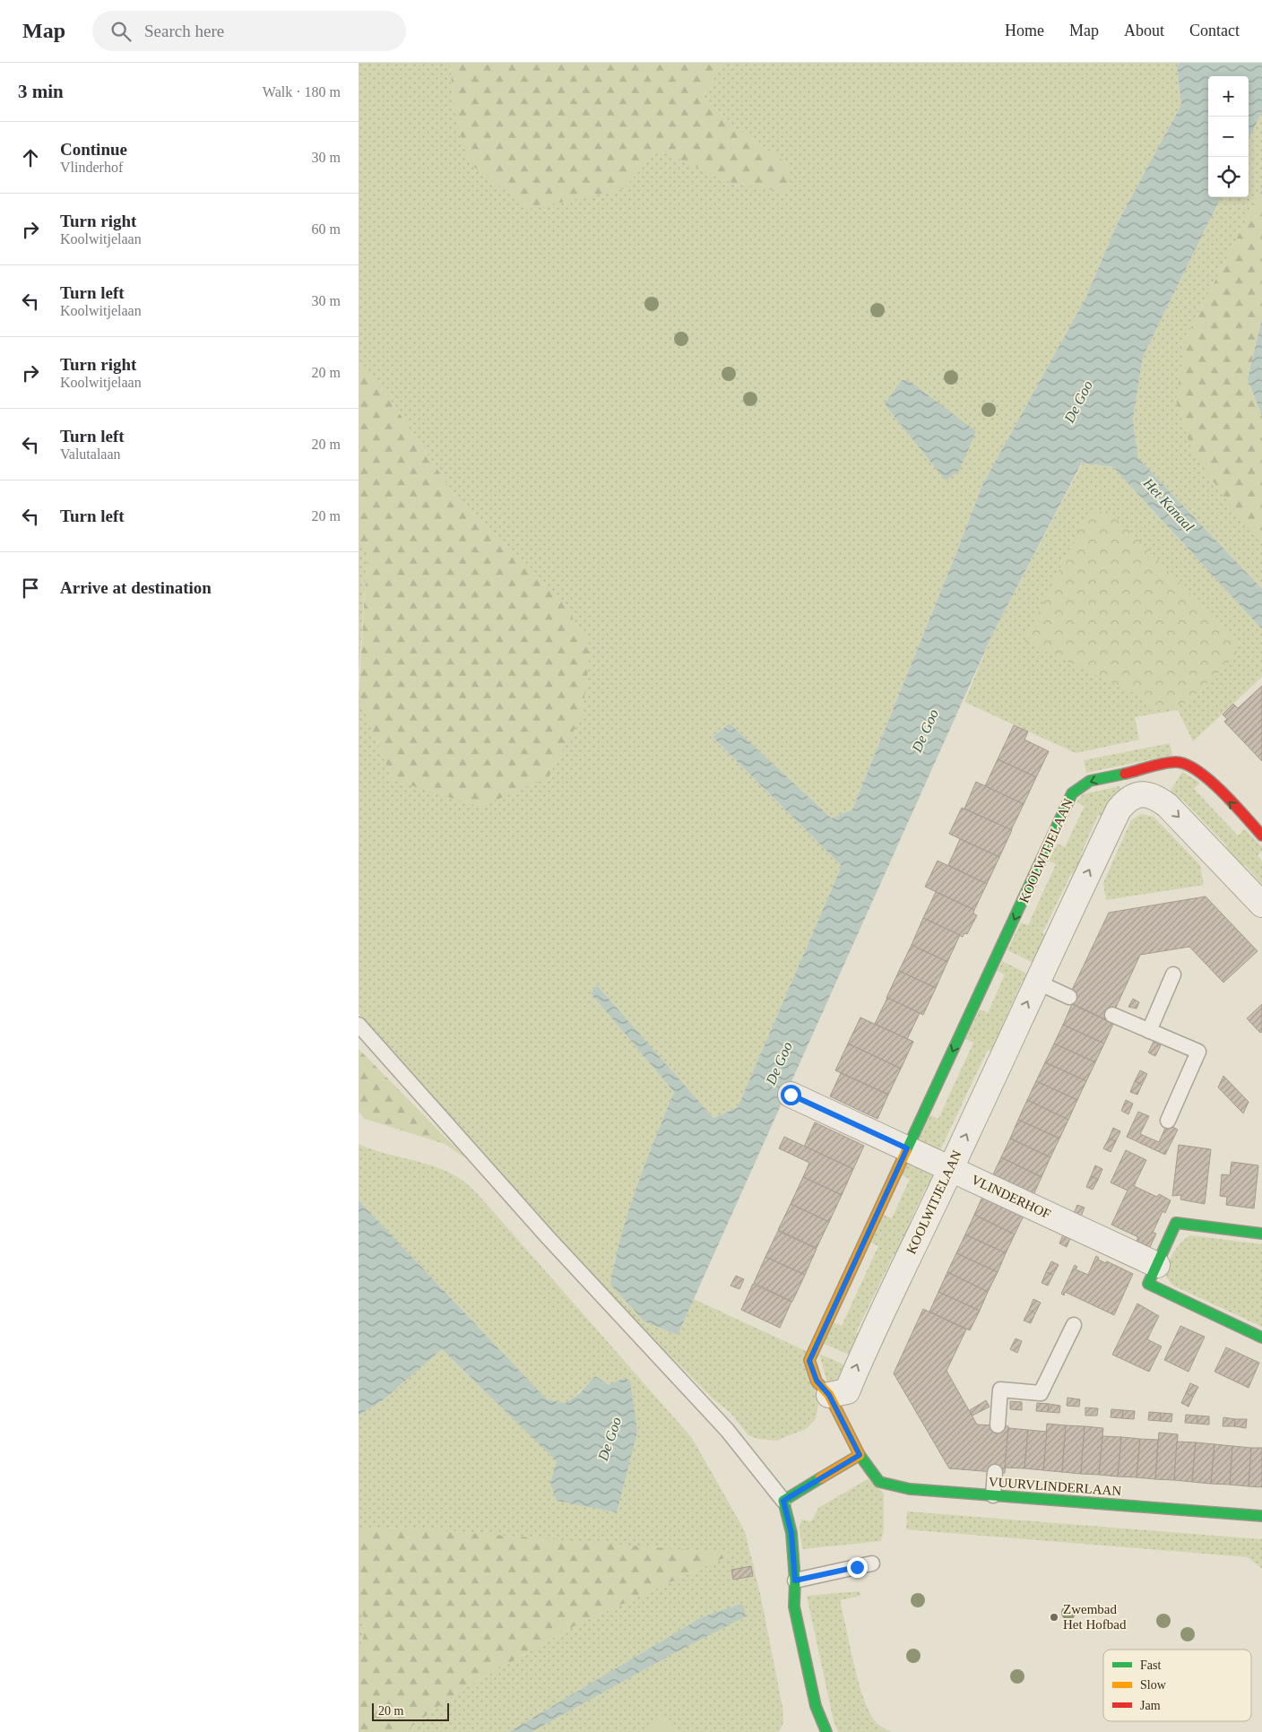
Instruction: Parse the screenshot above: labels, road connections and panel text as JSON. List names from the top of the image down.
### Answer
{
  "streets": {
    "street": ["KOOLWITJELAAN", "VLINDERHOF", "VUURVLINDERLAAN"]
  },
  "crossings": [
    ["KOOLWITJELAAN", "VLINDERHOF"],
    ["KOOLWITJELAAN", "VUURVLINDERLAAN"]
  ],
  "water": ["De Goo", "Het Kanaal"],
  "places": ["Zwembad Het Hofbad"],
  "legend": ["Fast", "Slow", "Jam"],
  "scale_bar": "20 m",
  "page": {
    "header": "Map",
    "search": "Search here",
    "nav": [
      "Home",
      "Map",
      "About",
      "Contact"
    ],
    "heading": ["3 min", "Walk · 180 m"],
    "map_buttons": ["+", "−"],
    "list": [
      ["Continue", "Vlinderhof", "30 m"],
      ["Turn right", "Koolwitjelaan", "60 m"],
      ["Turn left", "Koolwitjelaan", "30 m"],
      ["Turn right", "Koolwitjelaan", "20 m"],
      ["Turn left", "Valutalaan", "20 m"],
      ["Turn left", "20 m"],
      "Arrive at destination"
    ],
    "scale": "20 m"
  }
}
